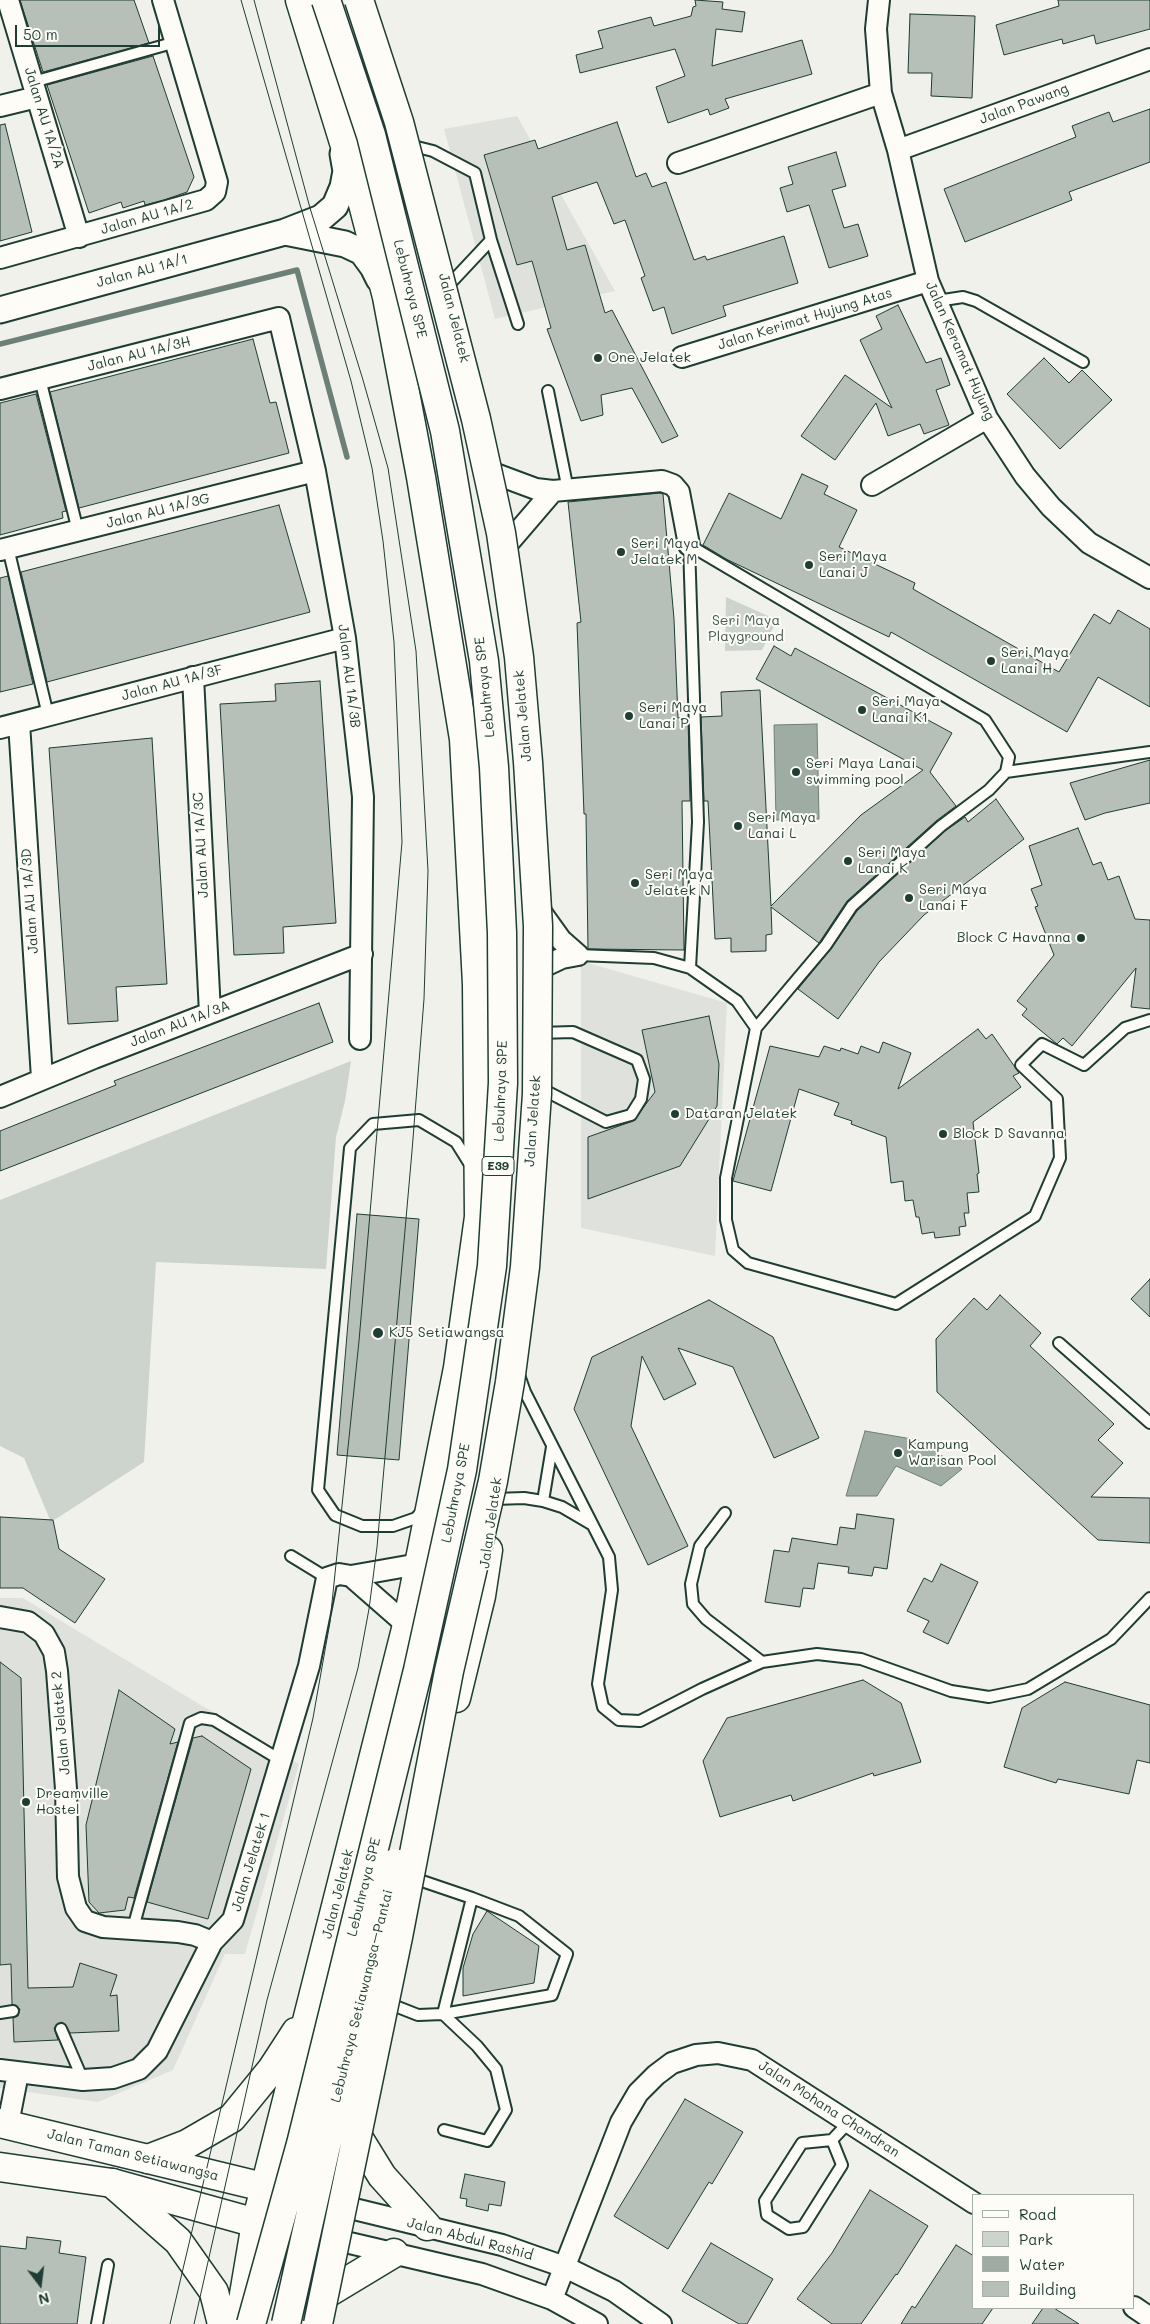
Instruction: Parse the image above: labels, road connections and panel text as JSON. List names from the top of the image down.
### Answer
{
  "streets": {
    "main road": [
      "Lebuhraya SPE",
      "Jalan Jelatek",
      "E39",
      "Lebuhraya Setiawangsa–Pantai",
      "Jalan Taman Setiawangsa",
      "Jalan Abdul Rashid"
    ],
    "street": [
      "Jalan Pawang",
      "Jalan AU 1A/2A",
      "Jalan AU 1A/2",
      "Jalan AU 1A/1",
      "Jalan Kerimat Hujung Atas",
      "Jalan Keramat Hujung",
      "Jalan AU 1A/3H",
      "Jalan AU 1A/3G",
      "Jalan AU 1A/3B",
      "Jalan AU 1A/3F",
      "Jalan AU 1A/3C",
      "Jalan AU 1A/3D",
      "Jalan AU 1A/3A",
      "Jalan Jelatek 2",
      "Jalan Jelatek 1",
      "Jalan Mohana Chandran"
    ]
  },
  "crossings": [
    ["Jalan Pawang", "Jalan Keramat Hujung"],
    ["Jalan AU 1A/2A", "Jalan AU 1A/2"],
    ["Jalan AU 1A/1", "Jalan Jelatek"],
    ["Jalan Jelatek", "Jalan Taman Setiawangsa"],
    ["Jalan Jelatek", "Jalan Abdul Rashid"],
    ["Jalan Kerimat Hujung Atas", "Jalan Keramat Hujung"],
    ["Jalan AU 1A/3H", "Jalan AU 1A/3B"],
    ["Jalan AU 1A/3G", "Jalan AU 1A/3B"],
    ["Jalan AU 1A/3B", "Jalan AU 1A/3F"],
    ["Jalan AU 1A/3B", "Jalan AU 1A/3A"],
    ["Jalan AU 1A/3F", "Jalan AU 1A/3C"],
    ["Jalan AU 1A/3F", "Jalan AU 1A/3D"],
    ["Jalan AU 1A/3C", "Jalan AU 1A/3A"],
    ["Jalan AU 1A/3D", "Jalan AU 1A/3A"],
    ["E39", "Lebuhraya Setiawangsa–Pantai"],
    ["Jalan Jelatek 2", "Jalan Jelatek 1"],
    ["Jalan Mohana Chandran", "Jalan Abdul Rashid"],
    ["Jalan Taman Setiawangsa", "Jalan Abdul Rashid"]
  ],
  "parks": ["Seri Maya Playground"],
  "places": [
    "One Jelatek",
    "Seri Maya Jelatek M",
    "Seri Maya Lanai J",
    "Seri Maya Lanai H",
    "Seri Maya Lanai K1",
    "Seri Maya Lanai P",
    "Seri Maya Lanai swimming pool",
    "Seri Maya Lanai L",
    "Seri Maya Lanai K",
    "Seri Maya Jelatek N",
    "Seri Maya Lanai F",
    "Block C Havanna",
    "Dataran Jelatek",
    "Block D Savanna",
    "KJ5 Setiawangsa",
    "Kampung Warisan Pool",
    "Dreamville Hostel"
  ],
  "legend": [
    "Road",
    "Park",
    "Water",
    "Building"
  ],
  "scale_bar": "50 m",
  "north": "bottom"
}
